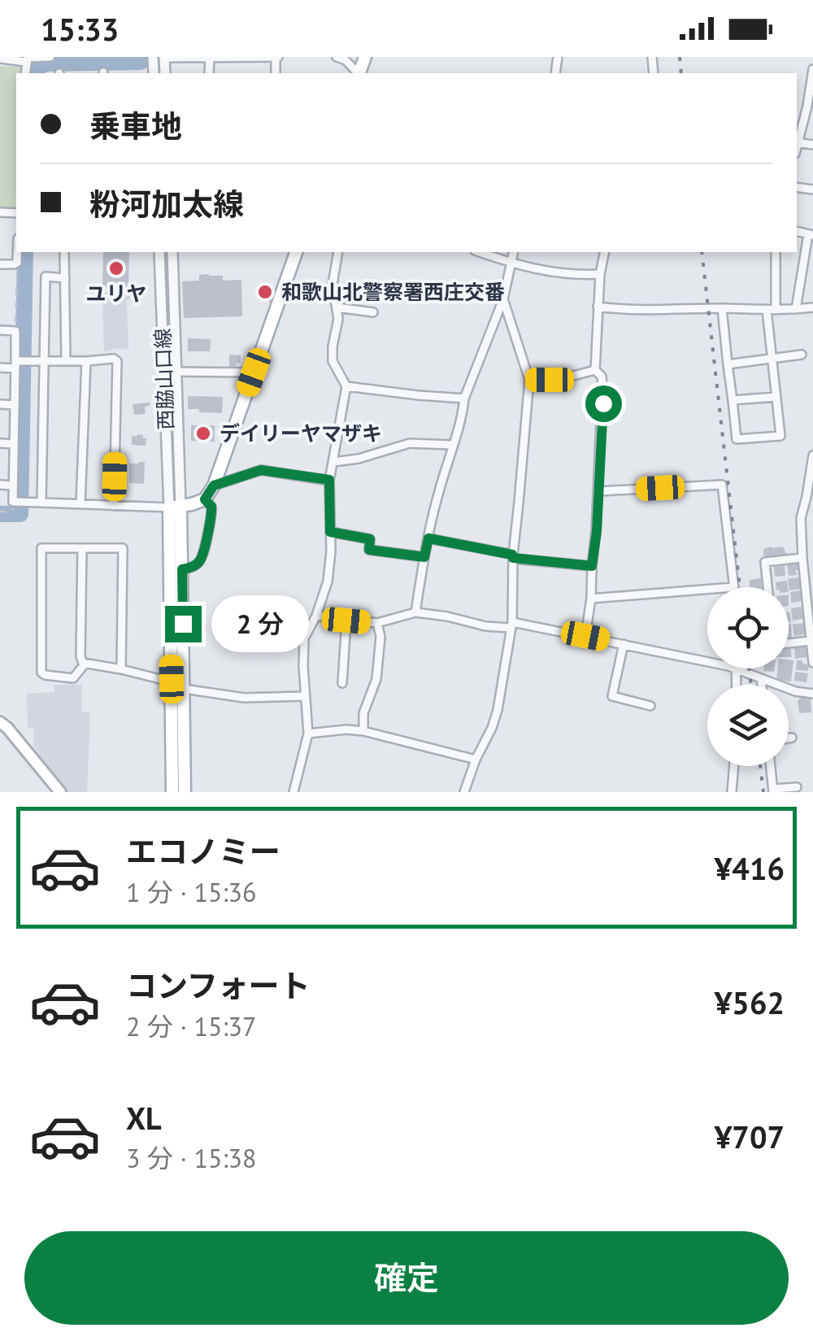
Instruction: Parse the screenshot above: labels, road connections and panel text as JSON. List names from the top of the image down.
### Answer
{
  "streets": {
    "street": ["西脇山口線"]
  },
  "places": ["ユリヤ", "和歌山北警察署西庄交番", "デイリーヤマザキ"],
  "page": {
    "status": "15:33",
    "banner": ["乗車地", "粉河加太線"],
    "bubble": "2 分",
    "list": [
      {
        "name": "エコノミー",
        "note": "1 分 · 15:36",
        "value": "¥416"
      },
      {
        "name": "コンフォート",
        "note": "2 分 · 15:37",
        "value": "¥562"
      },
      {
        "name": "XL",
        "note": "3 分 · 15:38",
        "value": "¥707"
      }
    ],
    "buttons": "確定"
  }
}
